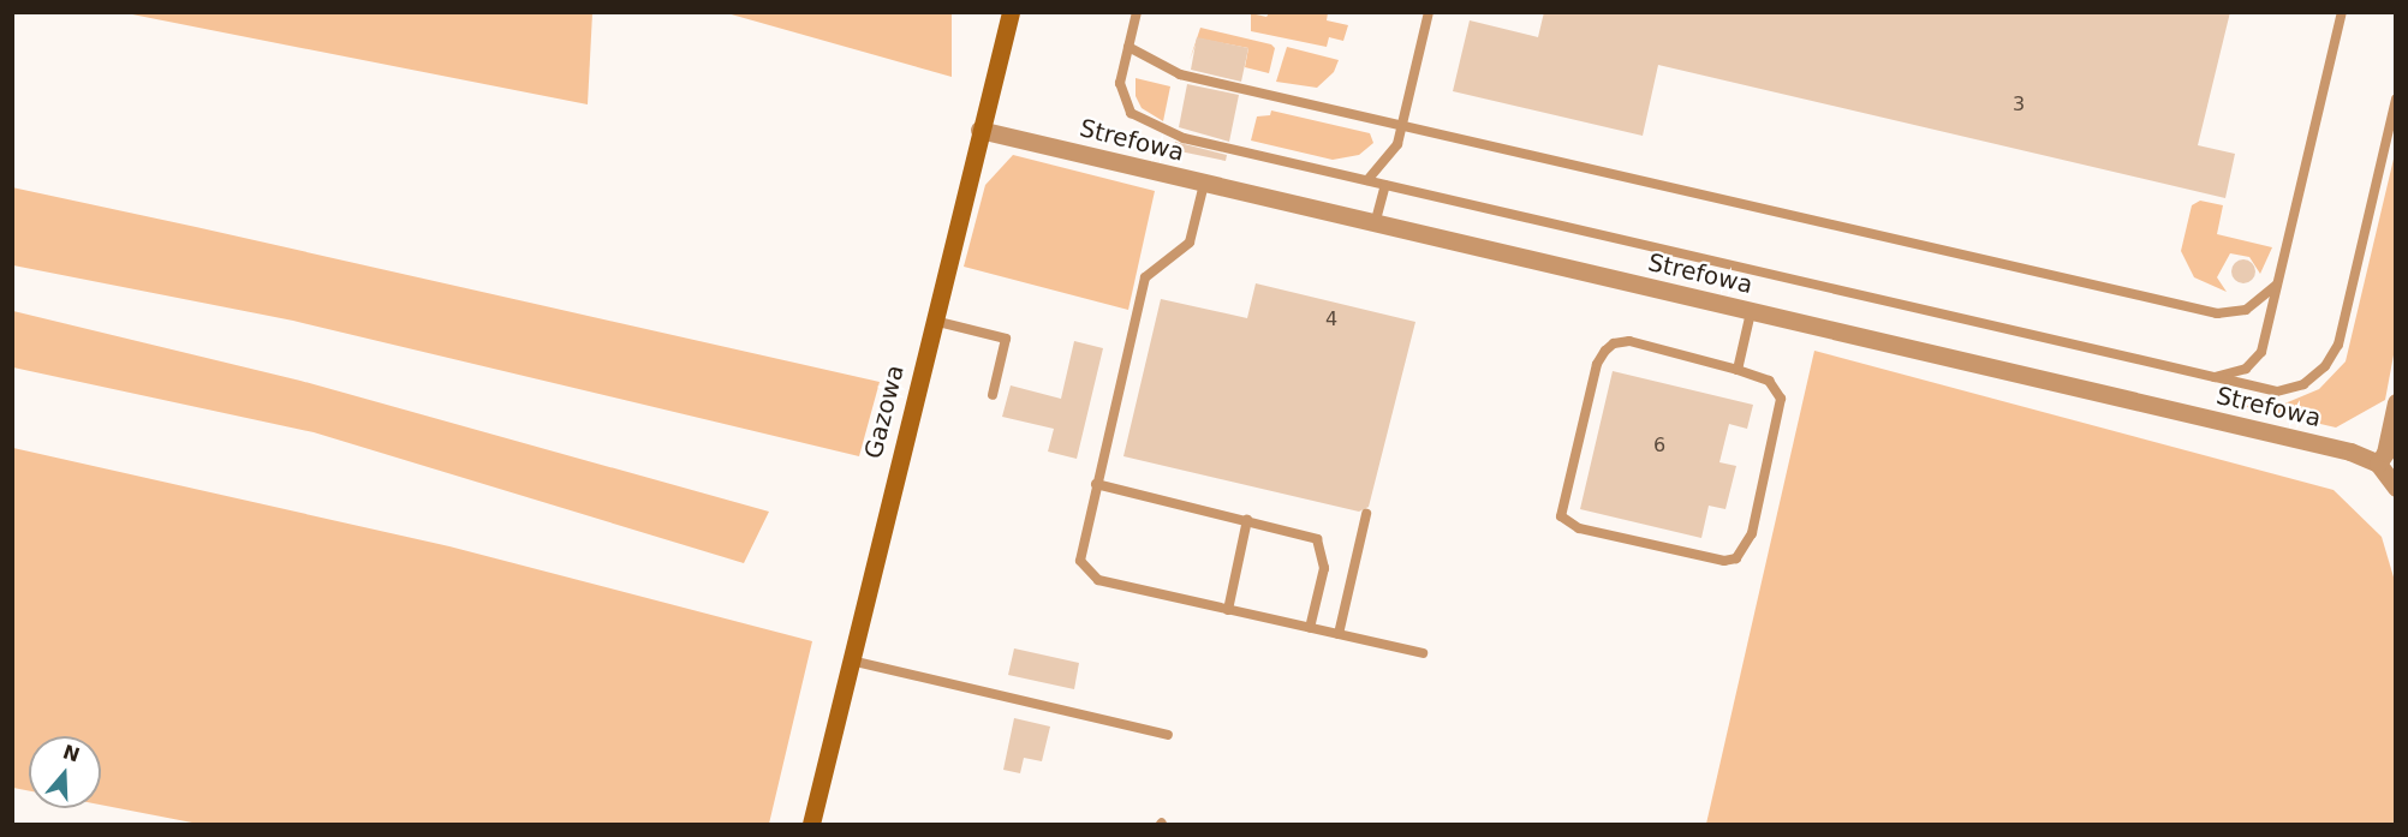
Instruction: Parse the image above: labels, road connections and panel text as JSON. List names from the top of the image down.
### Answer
{
  "streets": {
    "street": ["Strefowa", "Gazowa"]
  },
  "crossings": [
    ["Strefowa", "Gazowa"]
  ],
  "house_numbers": ["3", "4", "6"],
  "north": "top"
}
